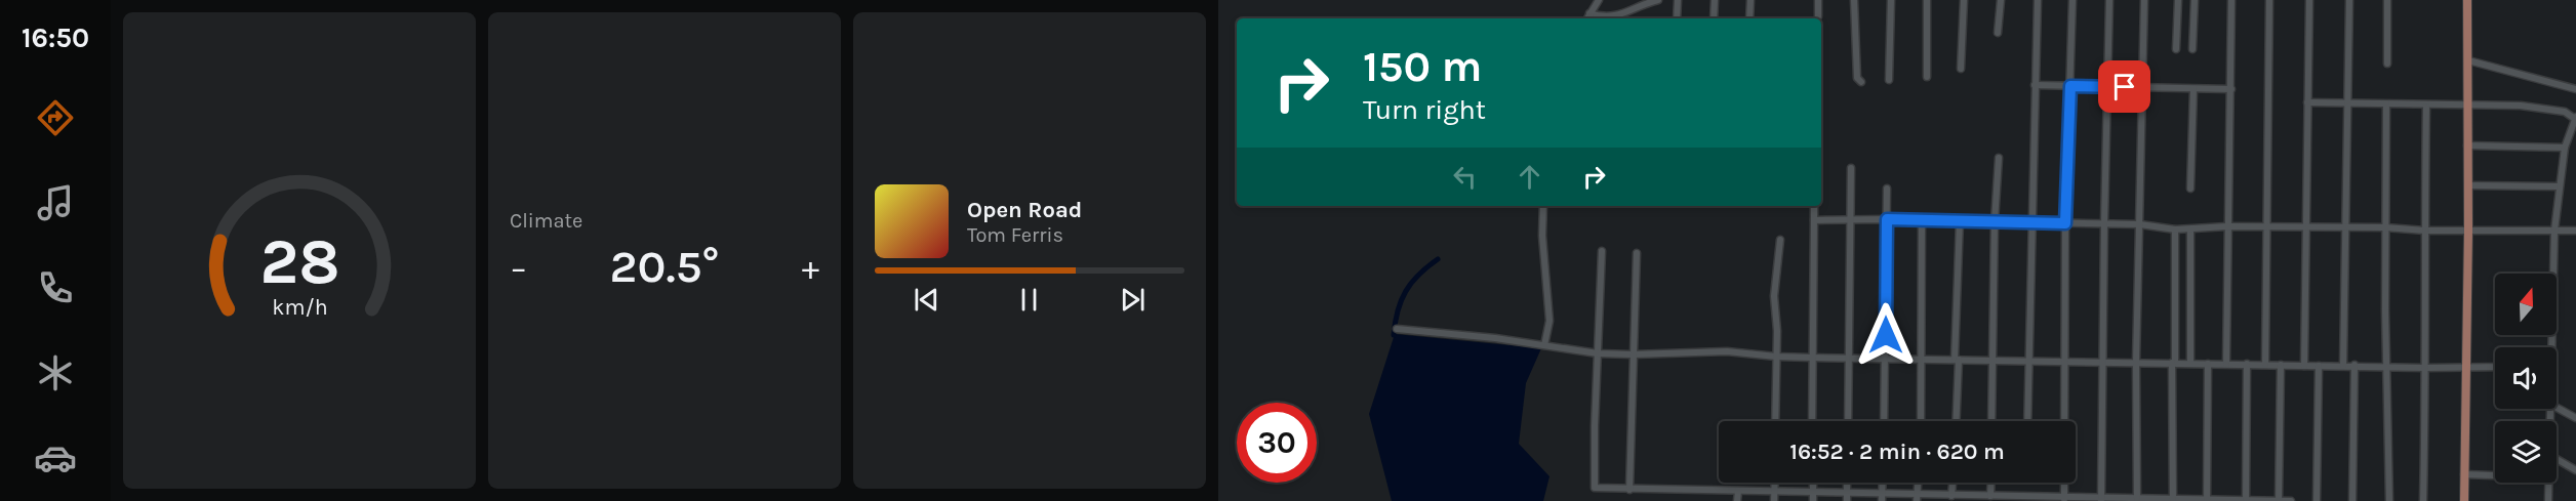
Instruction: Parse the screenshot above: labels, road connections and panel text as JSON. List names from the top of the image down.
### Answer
{
  "north": "top",
  "page": {
    "tabs": "16:50",
    "tile": "Climate",
    "turn": ["150 m", "Turn right"],
    "song": ["Open Road", "Tom Ferris"],
    "heat": ["−", "20.5°", "+"],
    "limit": "30",
    "trip": "16:52 · 2 min · 620 m",
    "gauge": ["28", "km/h"]
  }
}
